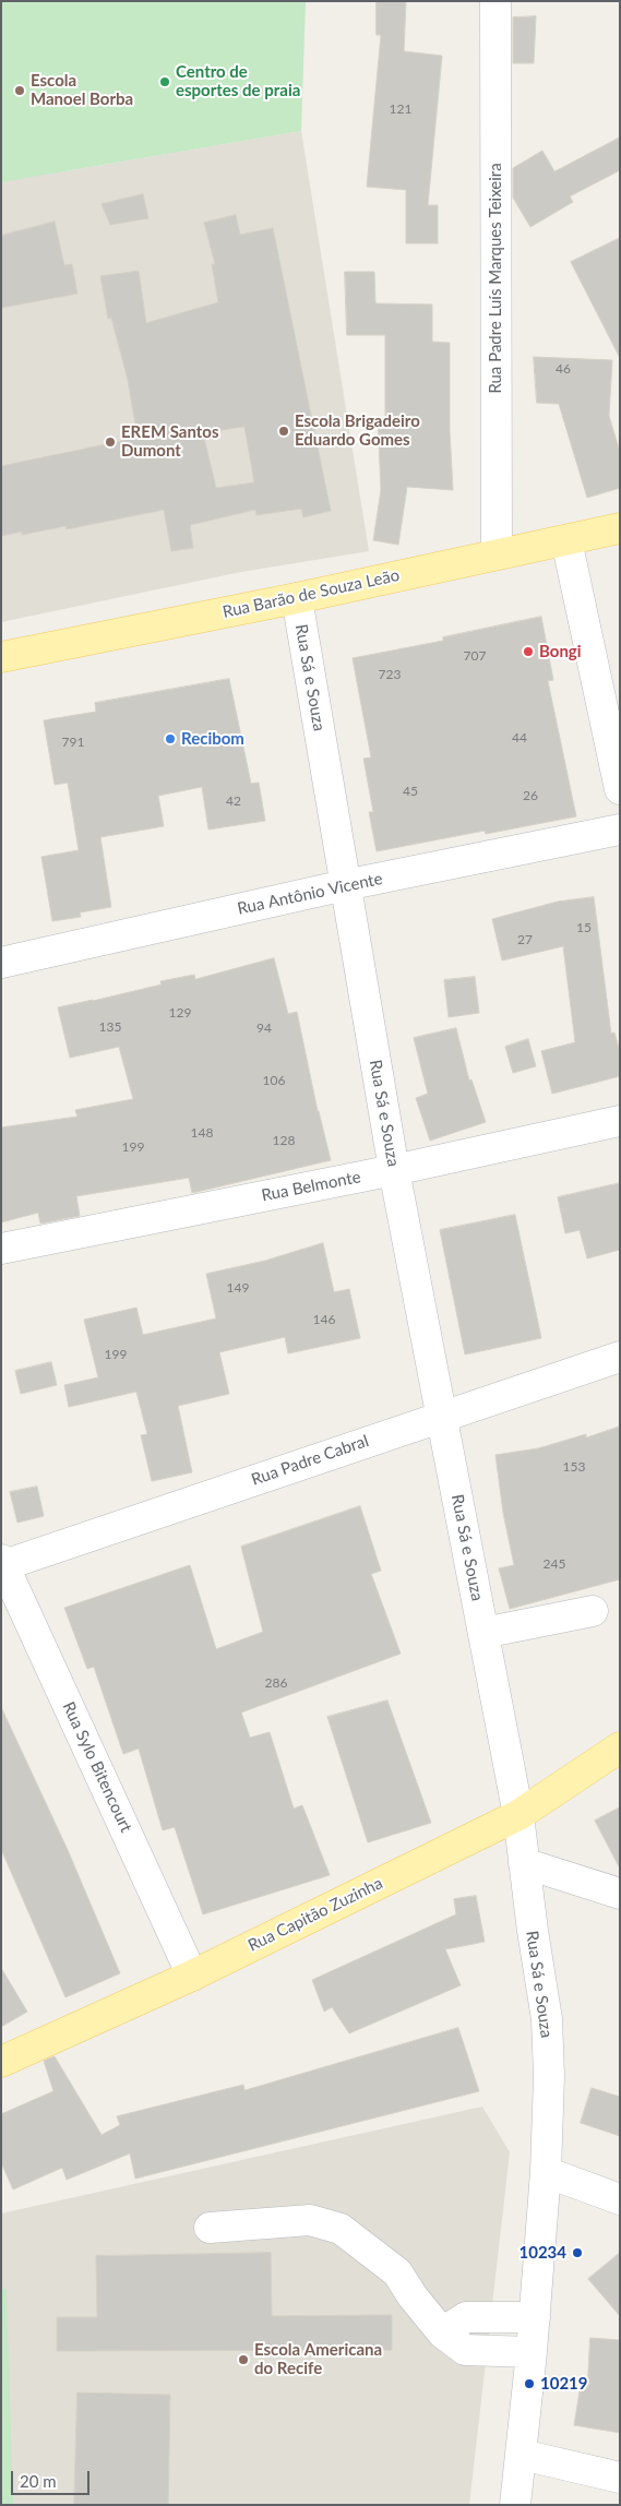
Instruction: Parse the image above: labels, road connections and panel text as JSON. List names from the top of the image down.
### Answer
{
  "streets": {
    "main road": ["Rua Barão de Souza Leão", "Rua Capitão Zuzinha"],
    "street": [
      "Rua Padre Luís Marques Teixeira",
      "Rua Sá e Souza",
      "Rua Antônio Vicente",
      "Rua Belmonte",
      "Rua Padre Cabral",
      "Rua Sylo Bitencourt"
    ]
  },
  "crossings": [
    ["Rua Padre Luís Marques Teixeira", "Rua Barão de Souza Leão"],
    ["Rua Barão de Souza Leão", "Rua Sá e Souza"],
    ["Rua Sá e Souza", "Rua Antônio Vicente"],
    ["Rua Sá e Souza", "Rua Belmonte"],
    ["Rua Sá e Souza", "Rua Padre Cabral"],
    ["Rua Sá e Souza", "Rua Capitão Zuzinha"],
    ["Rua Padre Cabral", "Rua Sylo Bitencourt"],
    ["Rua Sylo Bitencourt", "Rua Capitão Zuzinha"]
  ],
  "places": [
    "Centro de esportes de praia",
    "Escola Manoel Borba",
    "Escola Brigadeiro Eduardo Gomes",
    "EREM Santos Dumont",
    "Bongi",
    "Recibom",
    "10234",
    "Escola Americana do Recife",
    "10219"
  ],
  "house_numbers": [
    "121",
    "46",
    "707",
    "723",
    "44",
    "791",
    "45",
    "26",
    "42",
    "15",
    "27",
    "129",
    "135",
    "94",
    "106",
    "148",
    "128",
    "199",
    "149",
    "146",
    "199",
    "153",
    "245",
    "286"
  ],
  "scale_bar": "20 m"
}
